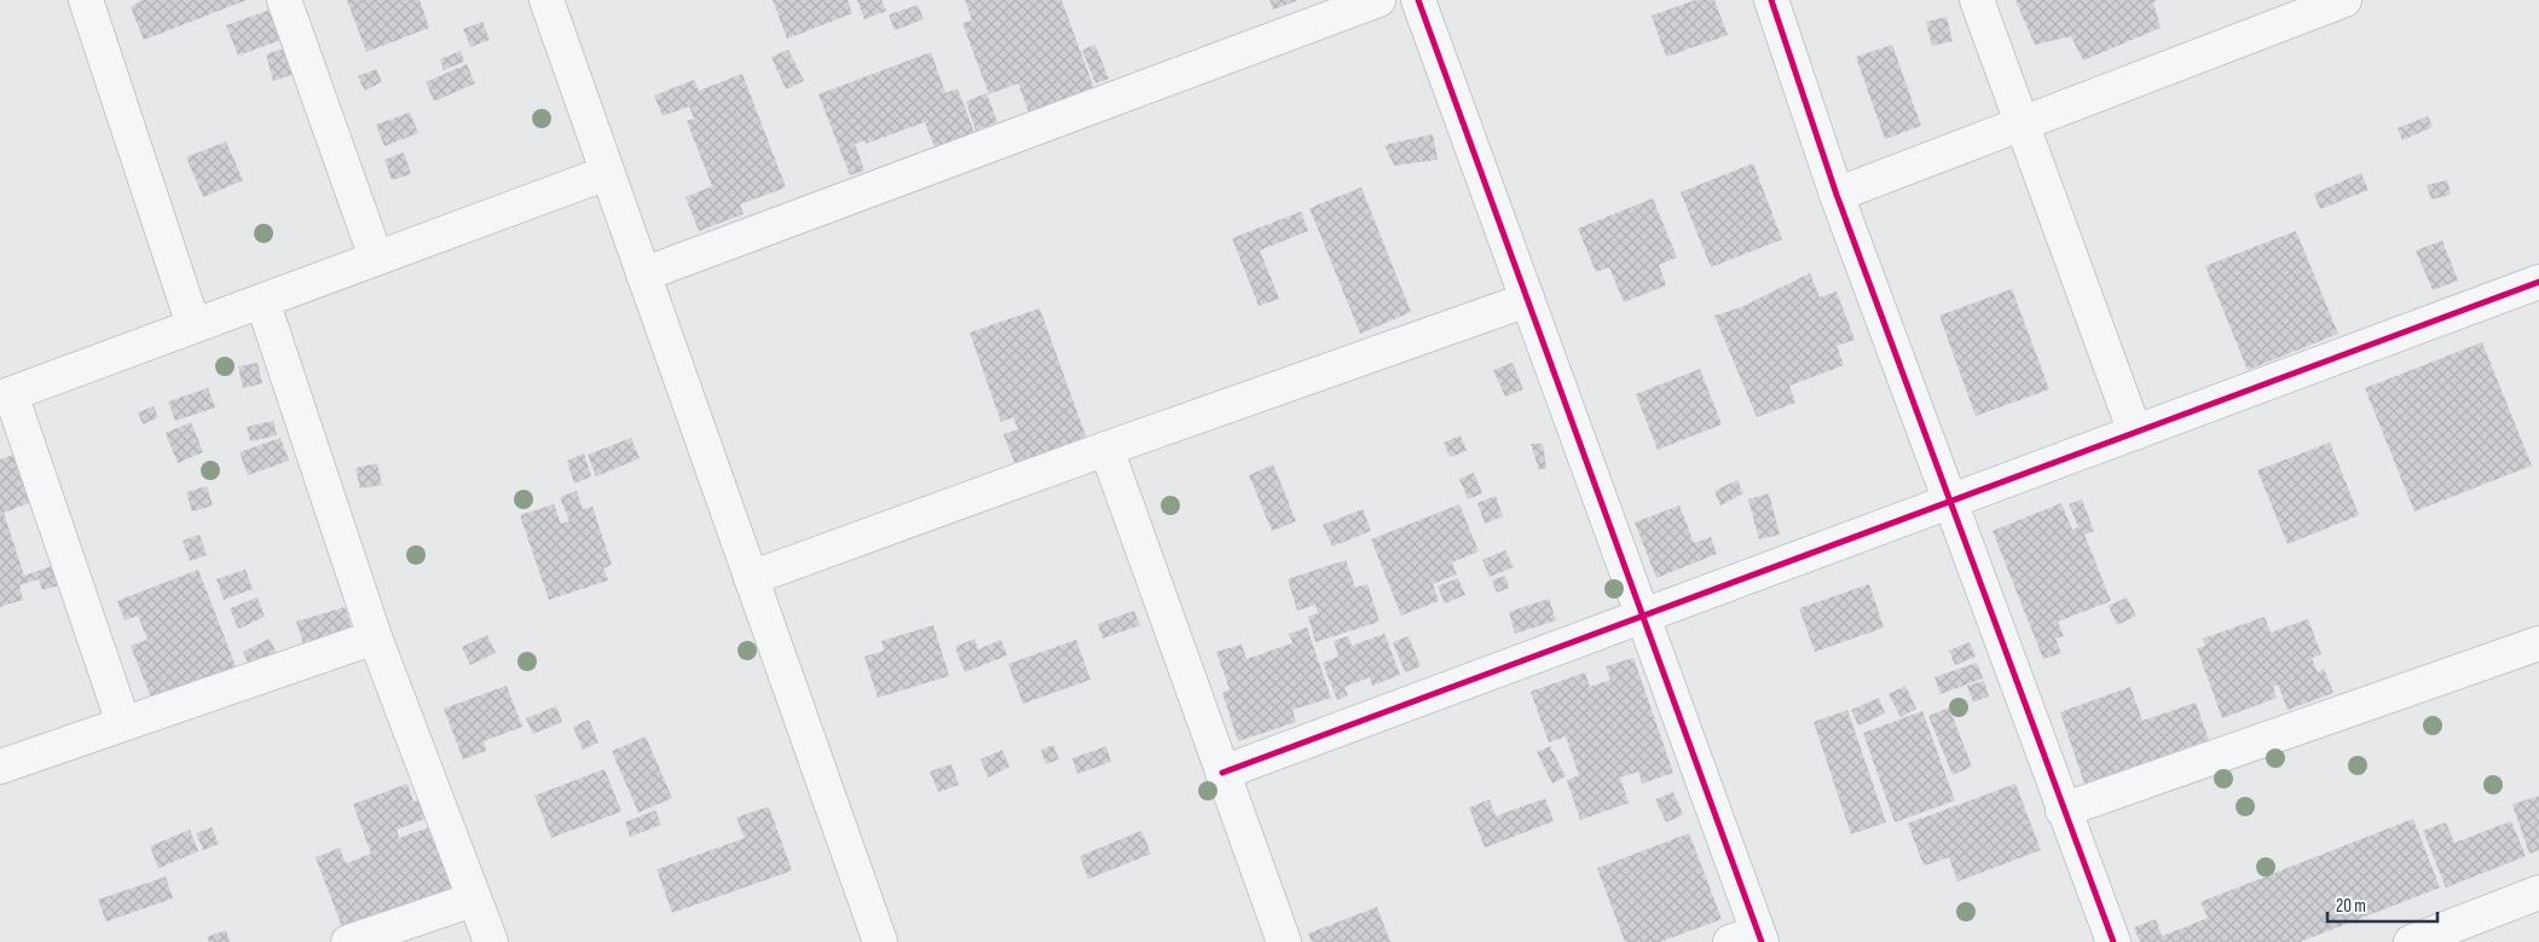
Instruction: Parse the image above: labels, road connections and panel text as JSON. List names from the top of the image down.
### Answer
{
  "scale_bar": "20 m"
}
